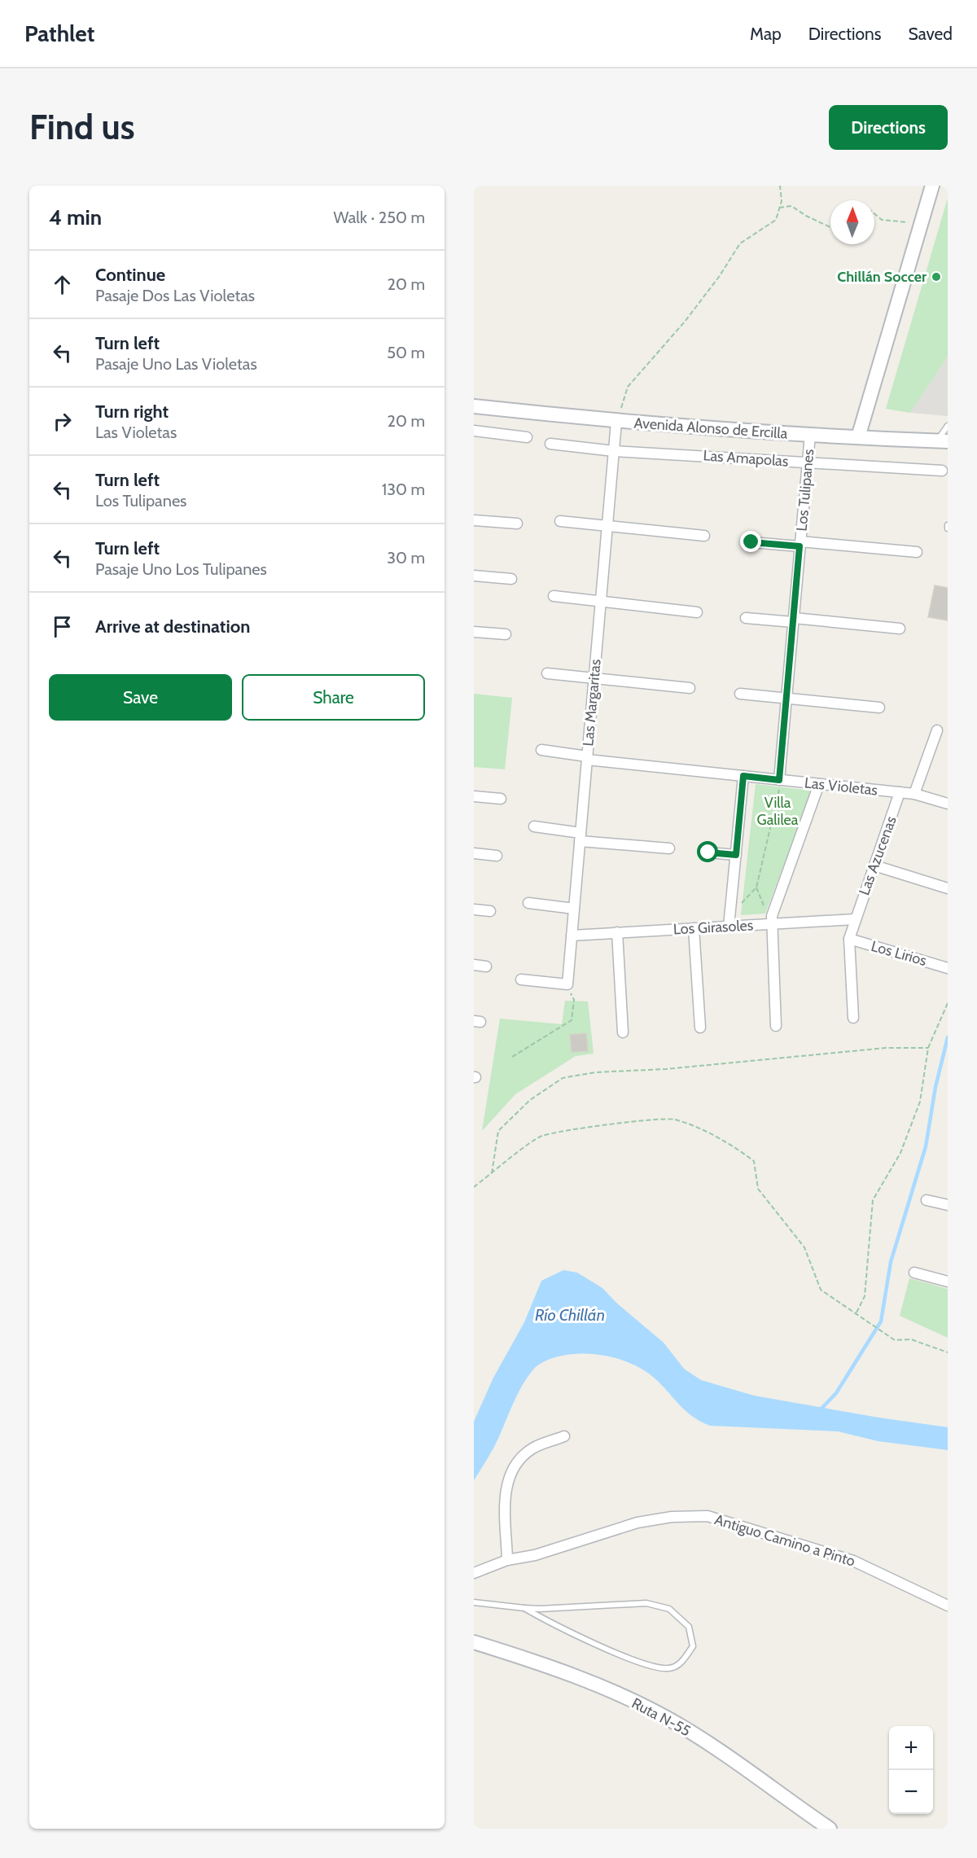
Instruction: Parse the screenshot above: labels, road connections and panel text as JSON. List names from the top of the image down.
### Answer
{
  "streets": {
    "main road": ["Avenida Alonso de Ercilla", "Ruta N-55"],
    "street": [
      "Las Amapolas",
      "Los Tulipanes",
      "Las Margaritas",
      "Las Violetas",
      "Las Azucenas",
      "Los Girasoles",
      "Los Lirios",
      "Antiguo Camino a Pinto"
    ]
  },
  "crossings": [
    ["Avenida Alonso de Ercilla", "Los Tulipanes"],
    ["Avenida Alonso de Ercilla", "Las Margaritas"],
    ["Las Amapolas", "Los Tulipanes"],
    ["Las Amapolas", "Las Margaritas"],
    ["Los Tulipanes", "Las Violetas"],
    ["Las Margaritas", "Las Violetas"],
    ["Las Margaritas", "Los Girasoles"],
    ["Las Violetas", "Las Azucenas"],
    ["Las Azucenas", "Los Girasoles"],
    ["Las Azucenas", "Los Lirios"]
  ],
  "water": ["Río Chillán"],
  "parks": ["Villa Galilea"],
  "places": ["Chillán Soccer"],
  "north": "top",
  "page": {
    "header": "Pathlet",
    "nav": ["Map", "Directions", "Saved"],
    "buttons": [
      "Directions",
      ["Save", "Share"]
    ],
    "title": "Find us",
    "heading": ["4 min", "Walk · 250 m"],
    "list": [
      ["Continue", "Pasaje Dos Las Violetas", "20 m"],
      ["Turn left", "Pasaje Uno Las Violetas", "50 m"],
      ["Turn right", "Las Violetas", "20 m"],
      ["Turn left", "Los Tulipanes", "130 m"],
      ["Turn left", "Pasaje Uno Los Tulipanes", "30 m"],
      "Arrive at destination"
    ],
    "map_buttons": ["+", "−"]
  }
}
